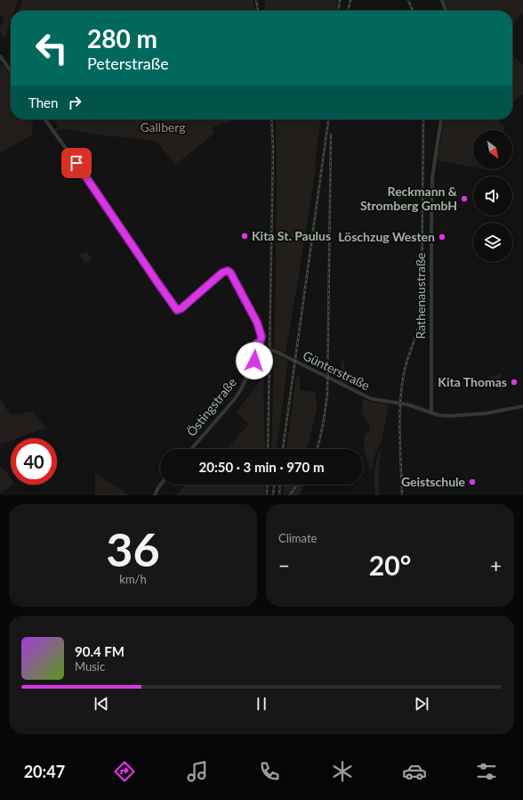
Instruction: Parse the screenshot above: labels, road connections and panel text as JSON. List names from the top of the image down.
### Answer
{
  "streets": {
    "street": ["Rathenaustraße", "Günterstraße", "Östingstraße"]
  },
  "crossings": [
    ["Rathenaustraße", "Günterstraße"],
    ["Günterstraße", "Östingstraße"]
  ],
  "parks": ["Gallberg"],
  "places": [
    "Reckmann & Stromberg GmbH",
    "Kita St. Paulus",
    "Löschzug Westen",
    "Kita Thomas",
    "Geistschule"
  ],
  "north": "bottom right",
  "page": {
    "turn": ["280 m", "Peterstraße"],
    "then": "Then",
    "limit": "40",
    "trip": "20:50 · 3 min · 970 m",
    "tile": [
      ["36", "km/h"],
      "Climate"
    ],
    "heat": ["−", "20°", "+"],
    "song": ["90.4 FM", "Music"],
    "tabs": "20:47"
  }
}
